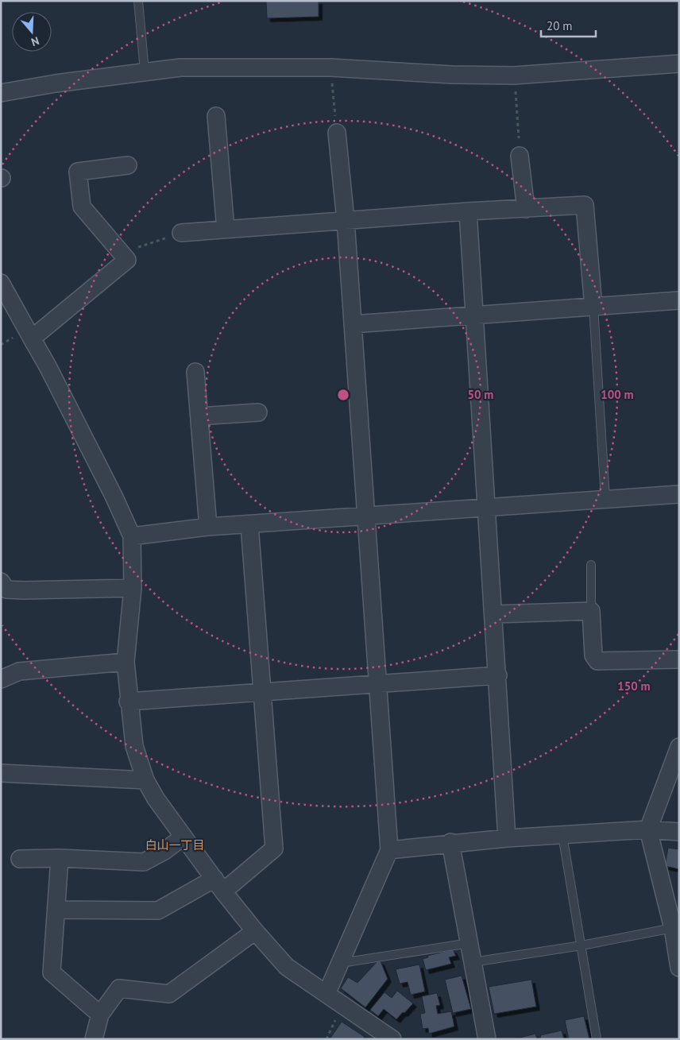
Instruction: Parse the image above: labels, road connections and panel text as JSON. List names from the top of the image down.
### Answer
{
  "districts": ["白山一丁目"],
  "scale_bar": "20 m",
  "north": "bottom",
  "rings": ["50 m", "100 m", "150 m"]
}
